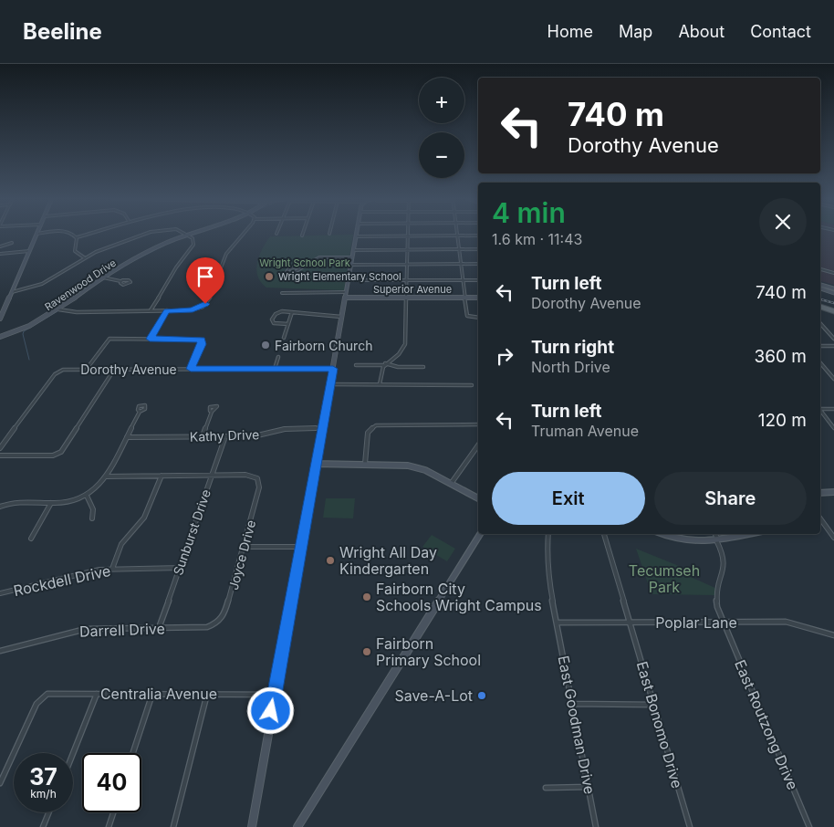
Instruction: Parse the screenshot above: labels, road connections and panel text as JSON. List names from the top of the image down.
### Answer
{
  "streets": {
    "street": [
      "Ravenwood Drive",
      "Superior Avenue",
      "Dorothy Avenue",
      "Kathy Drive",
      "Sunburst Drive",
      "Joyce Drive",
      "Rockdell Drive",
      "Poplar Lane",
      "Darrell Drive",
      "Centralia Avenue",
      "East Goodman Drive",
      "East Bonomo Drive",
      "East Routzong Drive"
    ]
  },
  "crossings": [
    ["Kathy Drive", "Sunburst Drive"],
    ["Sunburst Drive", "Joyce Drive"],
    ["Sunburst Drive", "Rockdell Drive"],
    ["Sunburst Drive", "Darrell Drive"],
    ["Joyce Drive", "Darrell Drive"],
    ["Poplar Lane", "East Goodman Drive"],
    ["Poplar Lane", "East Bonomo Drive"],
    ["Poplar Lane", "East Routzong Drive"]
  ],
  "parks": ["Wright School Park", "Tecumseh Park"],
  "places": [
    "Wright Elementary School",
    "Fairborn Church",
    "Wright All Day Kindergarten",
    "Fairborn City Schools Wright Campus",
    "Fairborn Primary School",
    "Save-A-Lot"
  ],
  "page": {
    "header": "Beeline",
    "nav": [
      "Home",
      "Map",
      "About",
      "Contact"
    ],
    "map_buttons": ["+", "−"],
    "turn": ["740 m", "Dorothy Avenue"],
    "heading": ["4 min", "1.6 km · 11:43"],
    "list": [
      {
        "name": "Turn left",
        "note": "Dorothy Avenue",
        "value": "740 m"
      },
      {
        "name": "Turn right",
        "note": "North Drive",
        "value": "360 m"
      },
      {
        "name": "Turn left",
        "note": "Truman Avenue",
        "value": "120 m"
      }
    ],
    "buttons": ["Exit", "Share"],
    "speed": "37 km/h",
    "limit": "40"
  }
}
